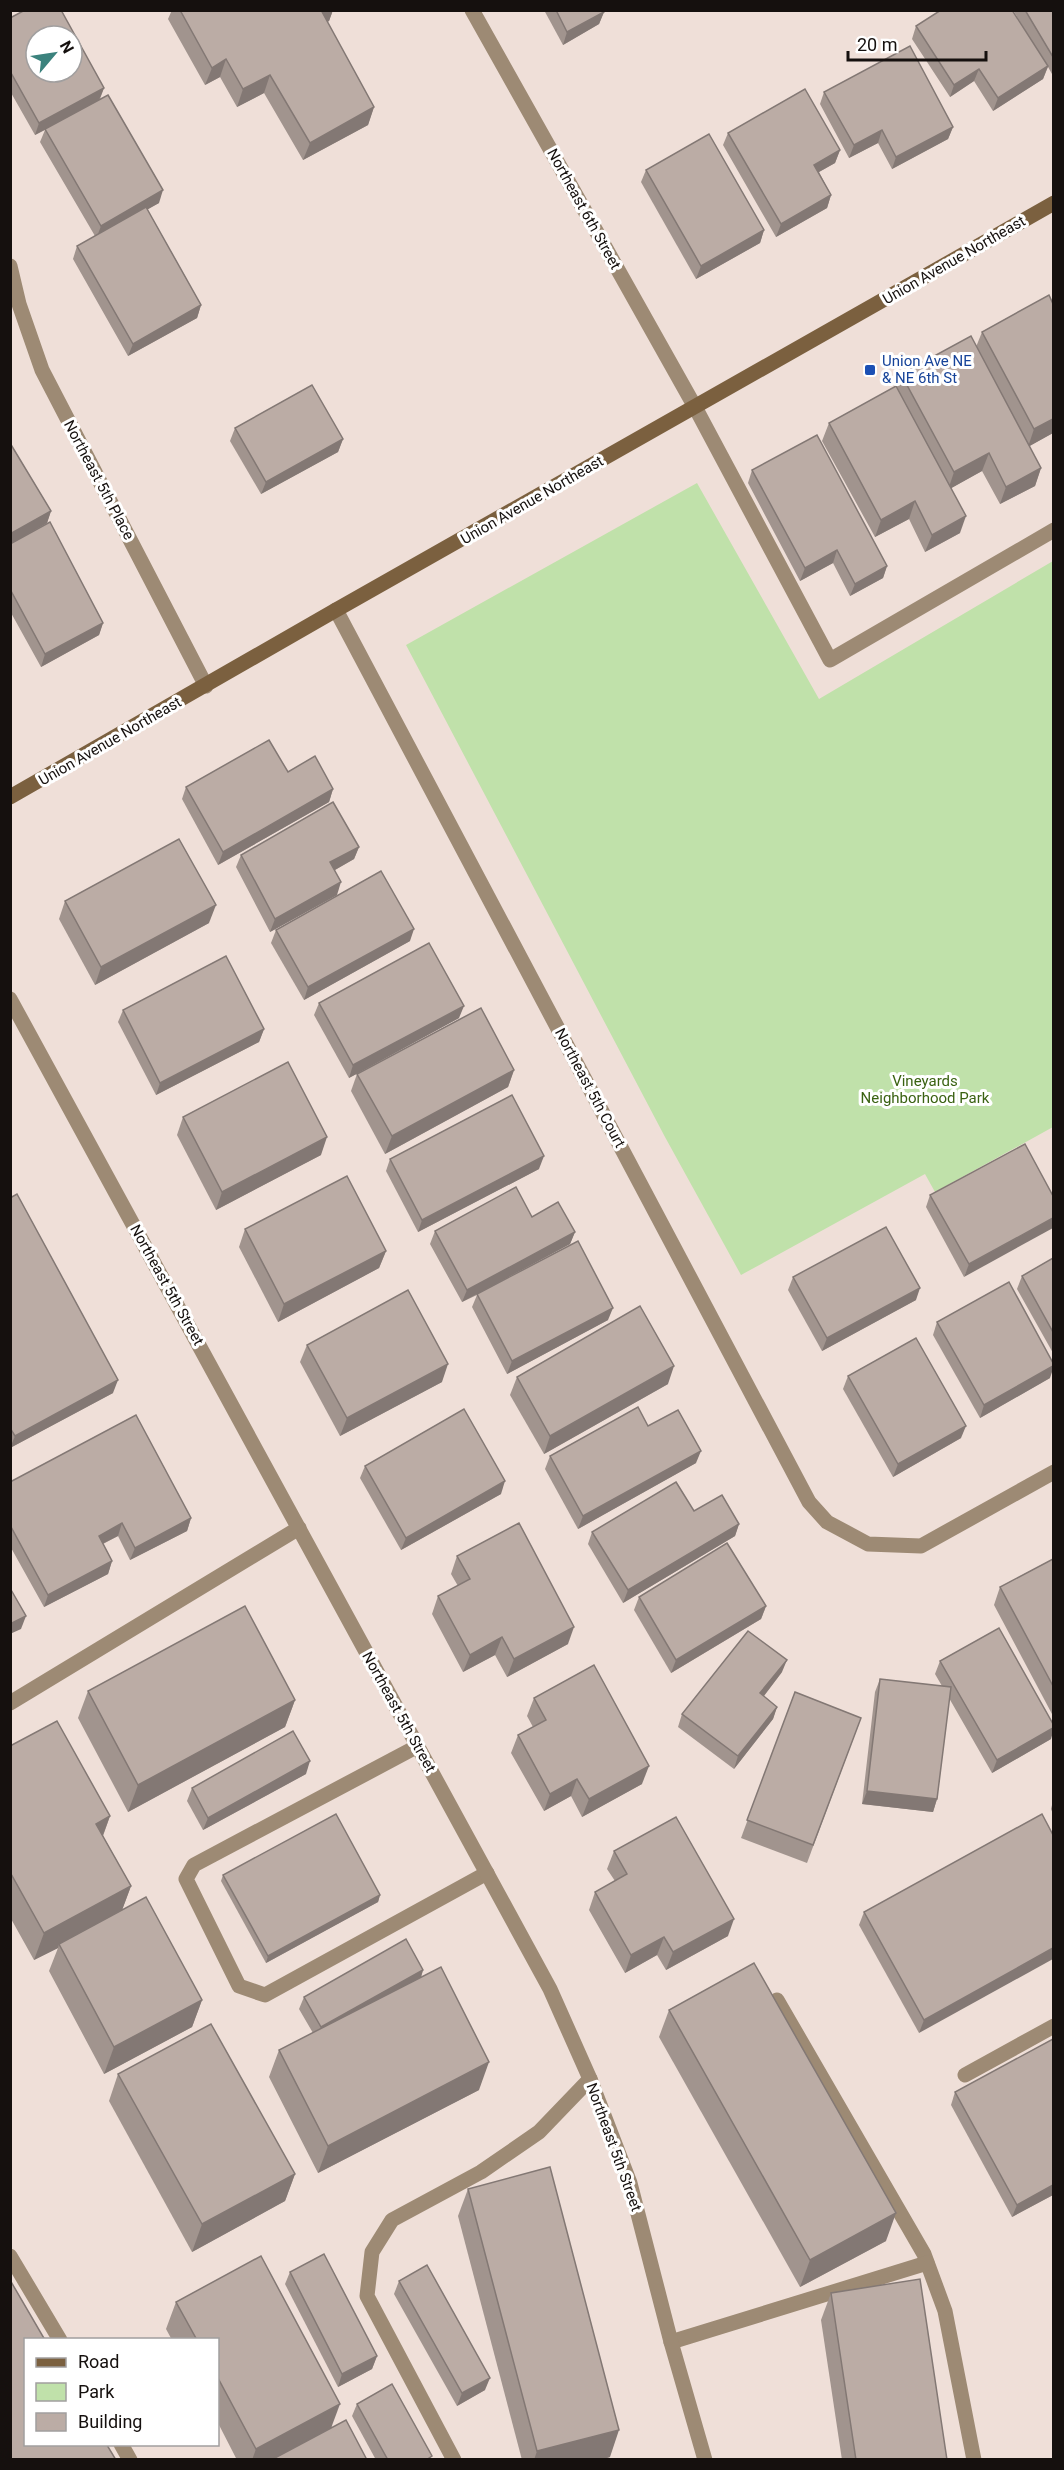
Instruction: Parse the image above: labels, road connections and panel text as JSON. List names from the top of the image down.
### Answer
{
  "streets": {
    "street": [
      "Northeast 6th Street",
      "Union Avenue Northeast",
      "Northeast 5th Place",
      "Northeast 5th Court",
      "Northeast 5th Street"
    ]
  },
  "crossings": [
    ["Northeast 6th Street", "Union Avenue Northeast"],
    ["Union Avenue Northeast", "Northeast 5th Place"],
    ["Union Avenue Northeast", "Northeast 5th Court"]
  ],
  "parks": ["Vineyards Neighborhood Park"],
  "places": {
    "transit": ["Union Ave NE & NE 6th St"]
  },
  "legend": ["Road", "Park", "Building"],
  "scale_bar": "20 m",
  "north": "top right"
}
